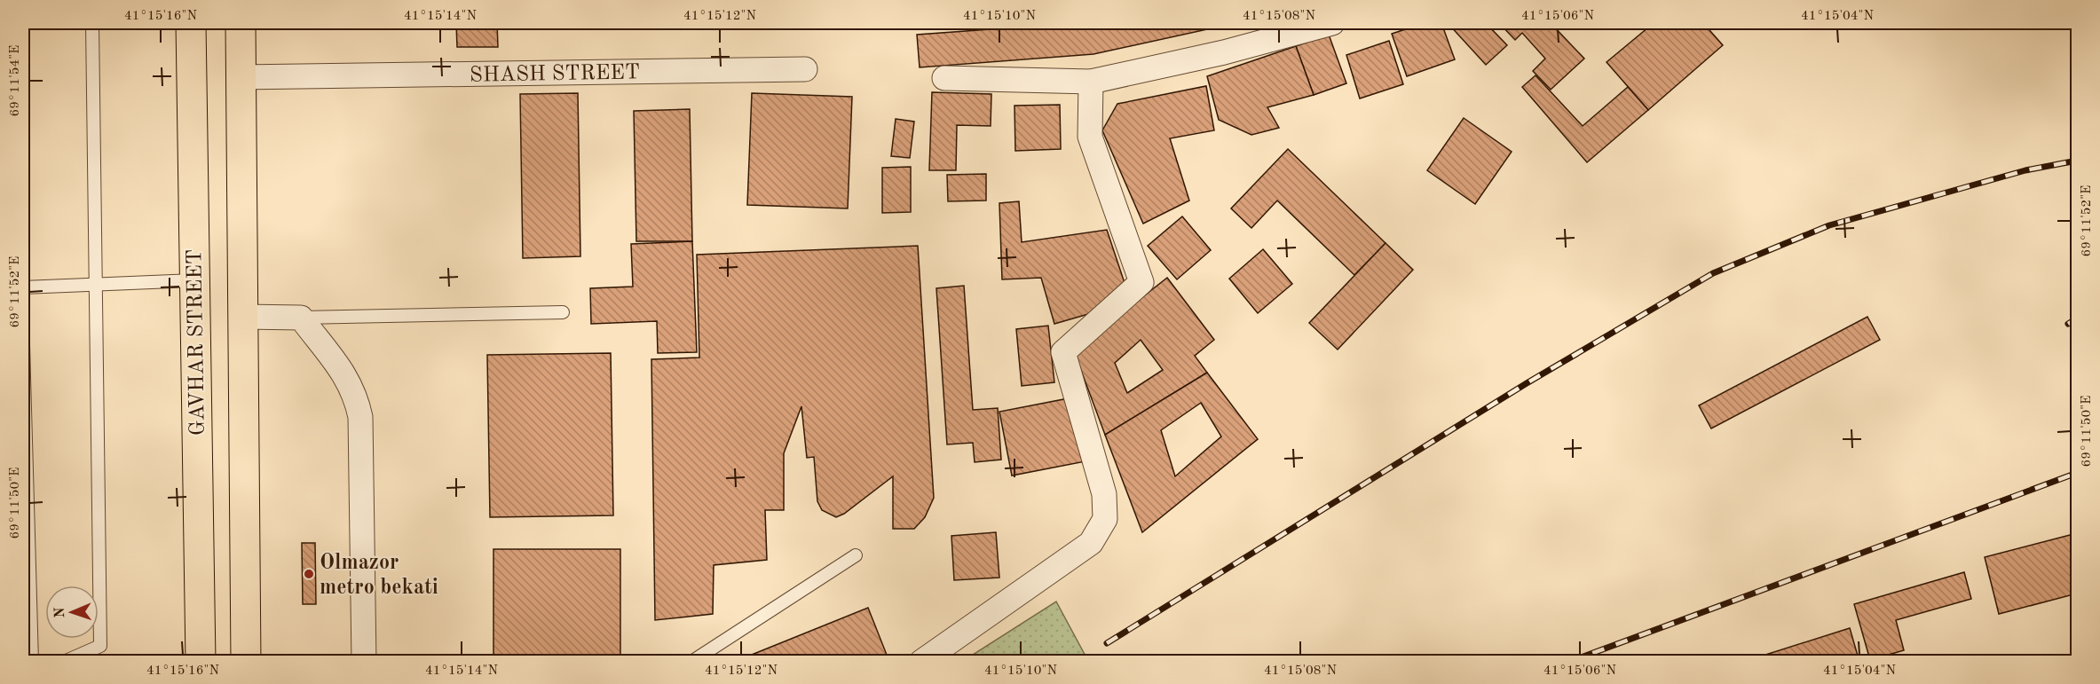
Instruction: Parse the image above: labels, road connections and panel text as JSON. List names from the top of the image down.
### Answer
{
  "streets": {
    "main road": ["GAVHAR STREET"],
    "street": ["SHASH STREET"]
  },
  "places": ["Olmazor metro bekati"],
  "north": "left",
  "coordinates": [
    "41°15'16\"N",
    "41°15'14\"N",
    "41°15'12\"N",
    "41°15'10\"N",
    "41°15'08\"N",
    "41°15'06\"N",
    "41°15'04\"N",
    "69°11'54\"E",
    "69°11'52\"E",
    "69°11'50\"E"
  ]
}
